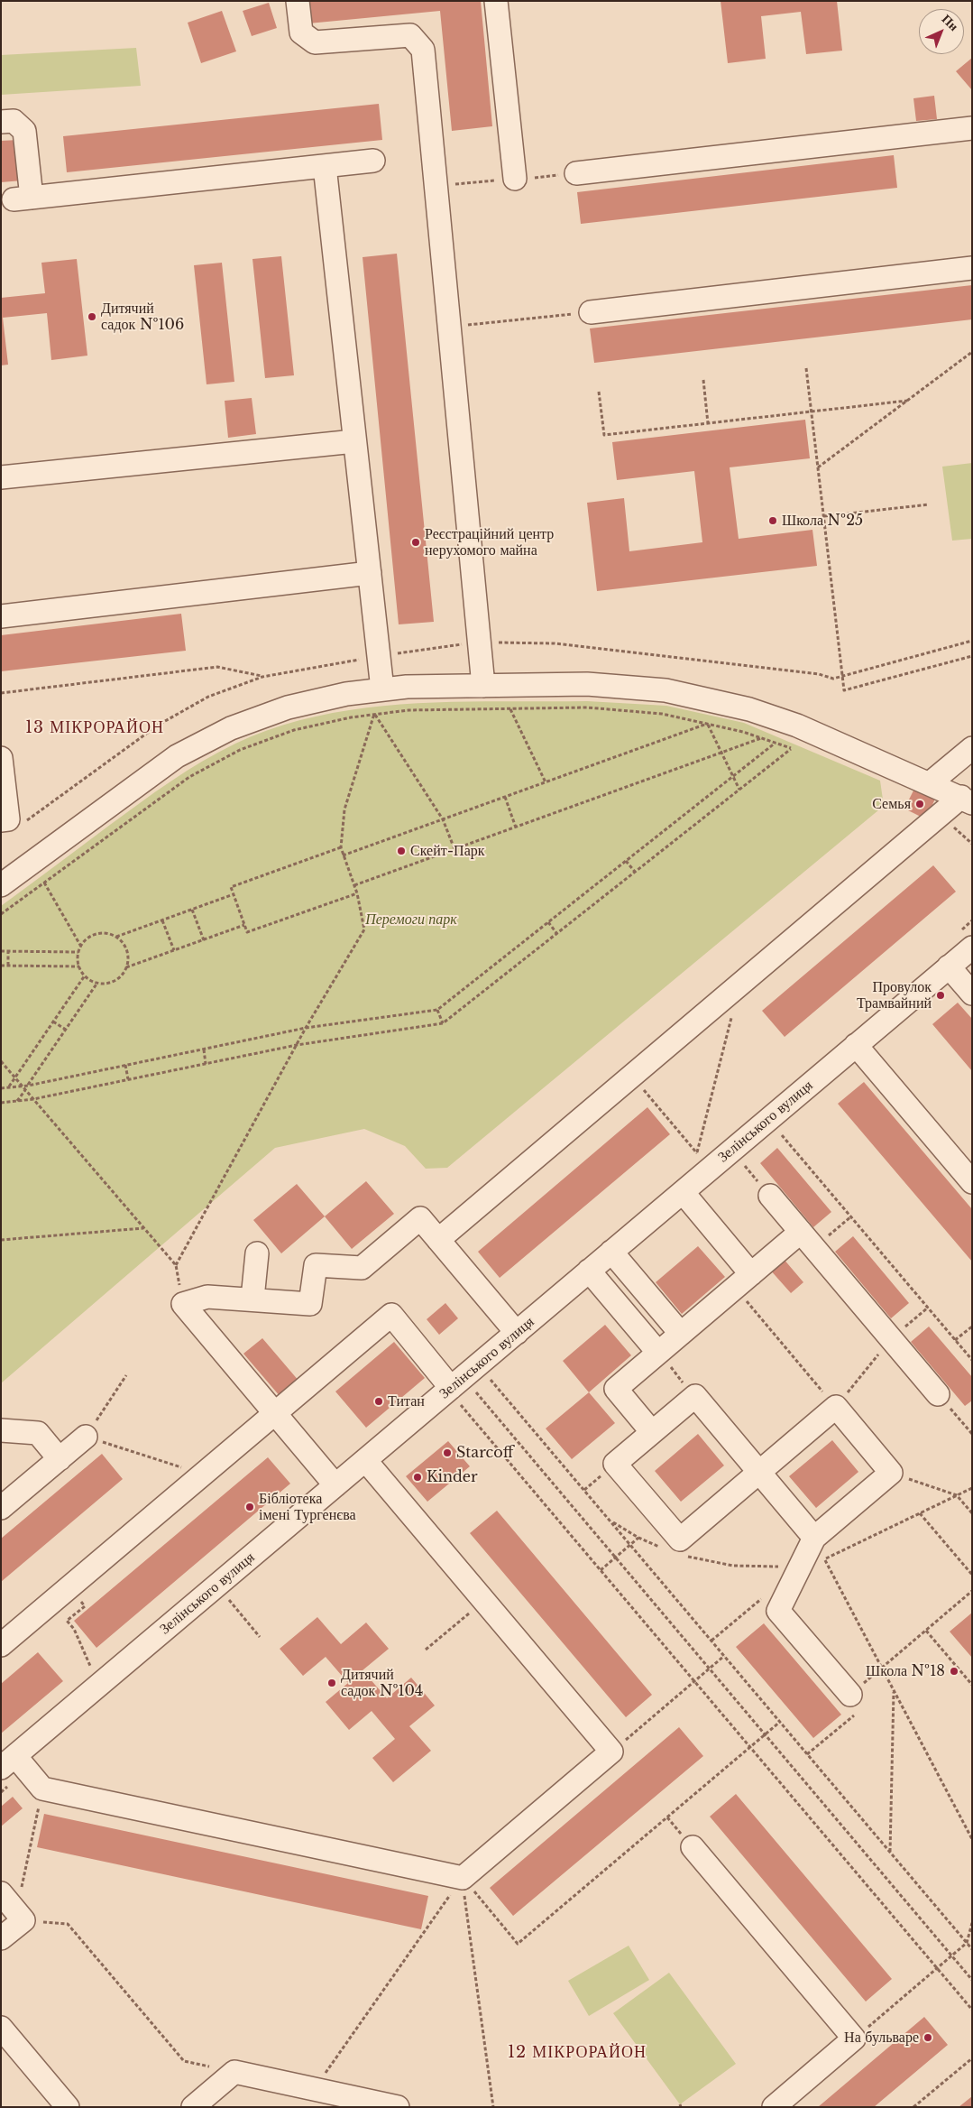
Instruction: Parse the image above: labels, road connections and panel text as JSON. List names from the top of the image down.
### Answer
{
  "streets": {
    "street": ["Зелінського вулиця"]
  },
  "districts": ["13 МІКРОРАЙОН", "12 МІКРОРАЙОН"],
  "parks": ["Перемоги парк"],
  "places": [
    "Дитячий садок №106",
    "Школа №25",
    "Реєстраційний центр нерухомого майна",
    "Семья",
    "Скейт-Парк",
    "Провулок Трамвайний",
    "Титан",
    "Starcoff",
    "Kinder",
    "Бібліотека імені Тургенєва",
    "Школа №18",
    "Дитячий садок №104",
    "На бульваре"
  ],
  "north": "top right"
}
